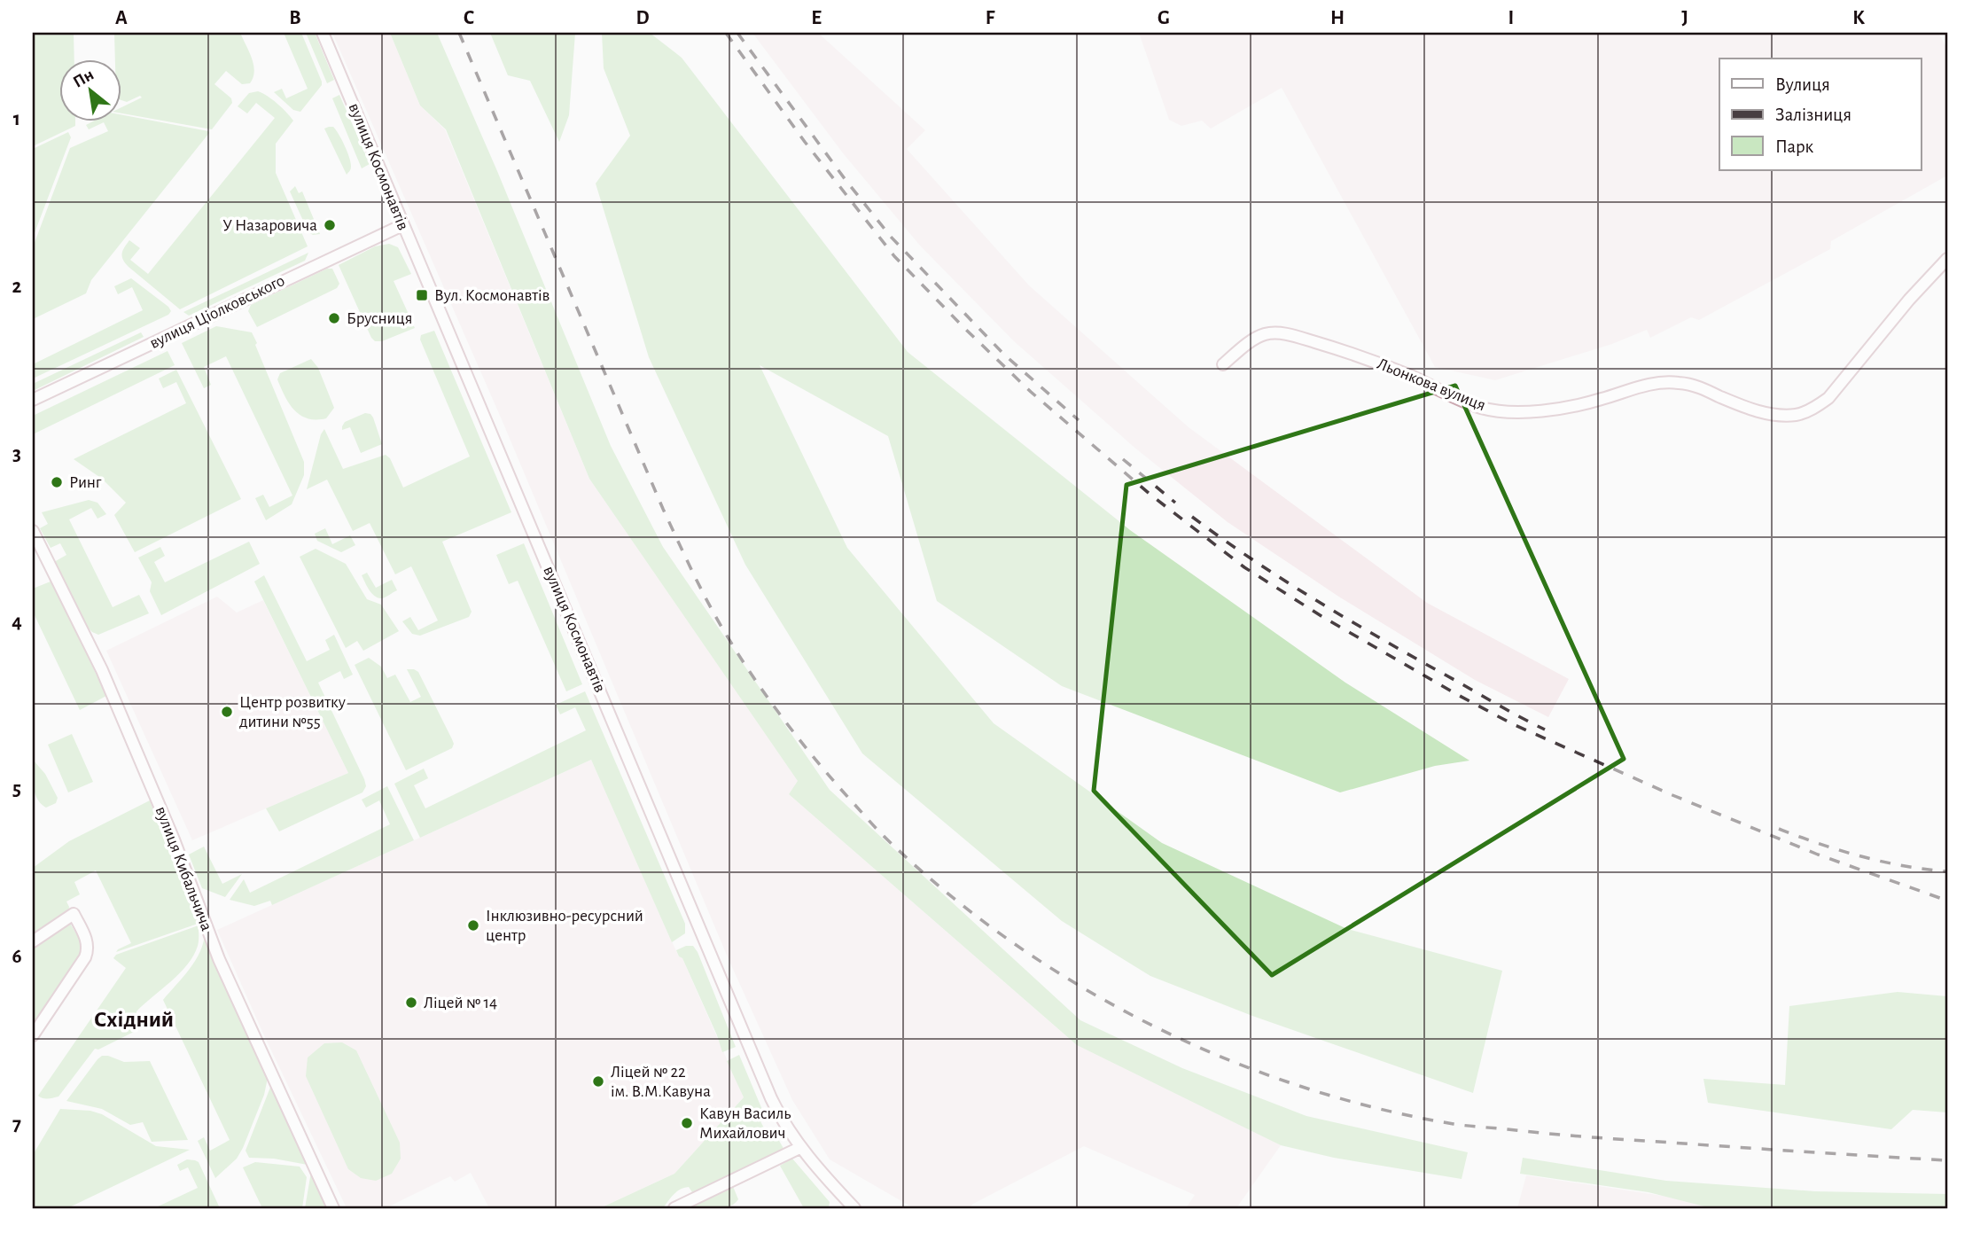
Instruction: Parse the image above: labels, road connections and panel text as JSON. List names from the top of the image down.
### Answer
{
  "streets": {
    "street": [
      "вулиця Космонавтів",
      "вулиця Ціолковського",
      "Льонкова вулиця",
      "вулиця Кибальчича"
    ]
  },
  "crossings": [
    ["вулиця Космонавтів", "вулиця Ціолковського"]
  ],
  "districts": ["Східний"],
  "places": {
    "other": [
      "У Назаровича",
      "Брусниця",
      "Ринг",
      "Центр розвитку дитини №55",
      "Інклюзивно-ресурсний центр",
      "Ліцей № 14",
      "Ліцей № 22 ім. В.М.Кавуна",
      "Кавун Василь Михайлович"
    ],
    "transit": ["Вул. Космонавтів"]
  },
  "legend": ["Вулиця", "Залізниця", "Парк"],
  "north": "top left",
  "grid": {
    "columns": [
      "A",
      "B",
      "C",
      "D",
      "E",
      "F",
      "G",
      "H",
      "I",
      "J",
      "K"
    ],
    "rows": [
      "1",
      "2",
      "3",
      "4",
      "5",
      "6",
      "7"
    ]
  }
}
